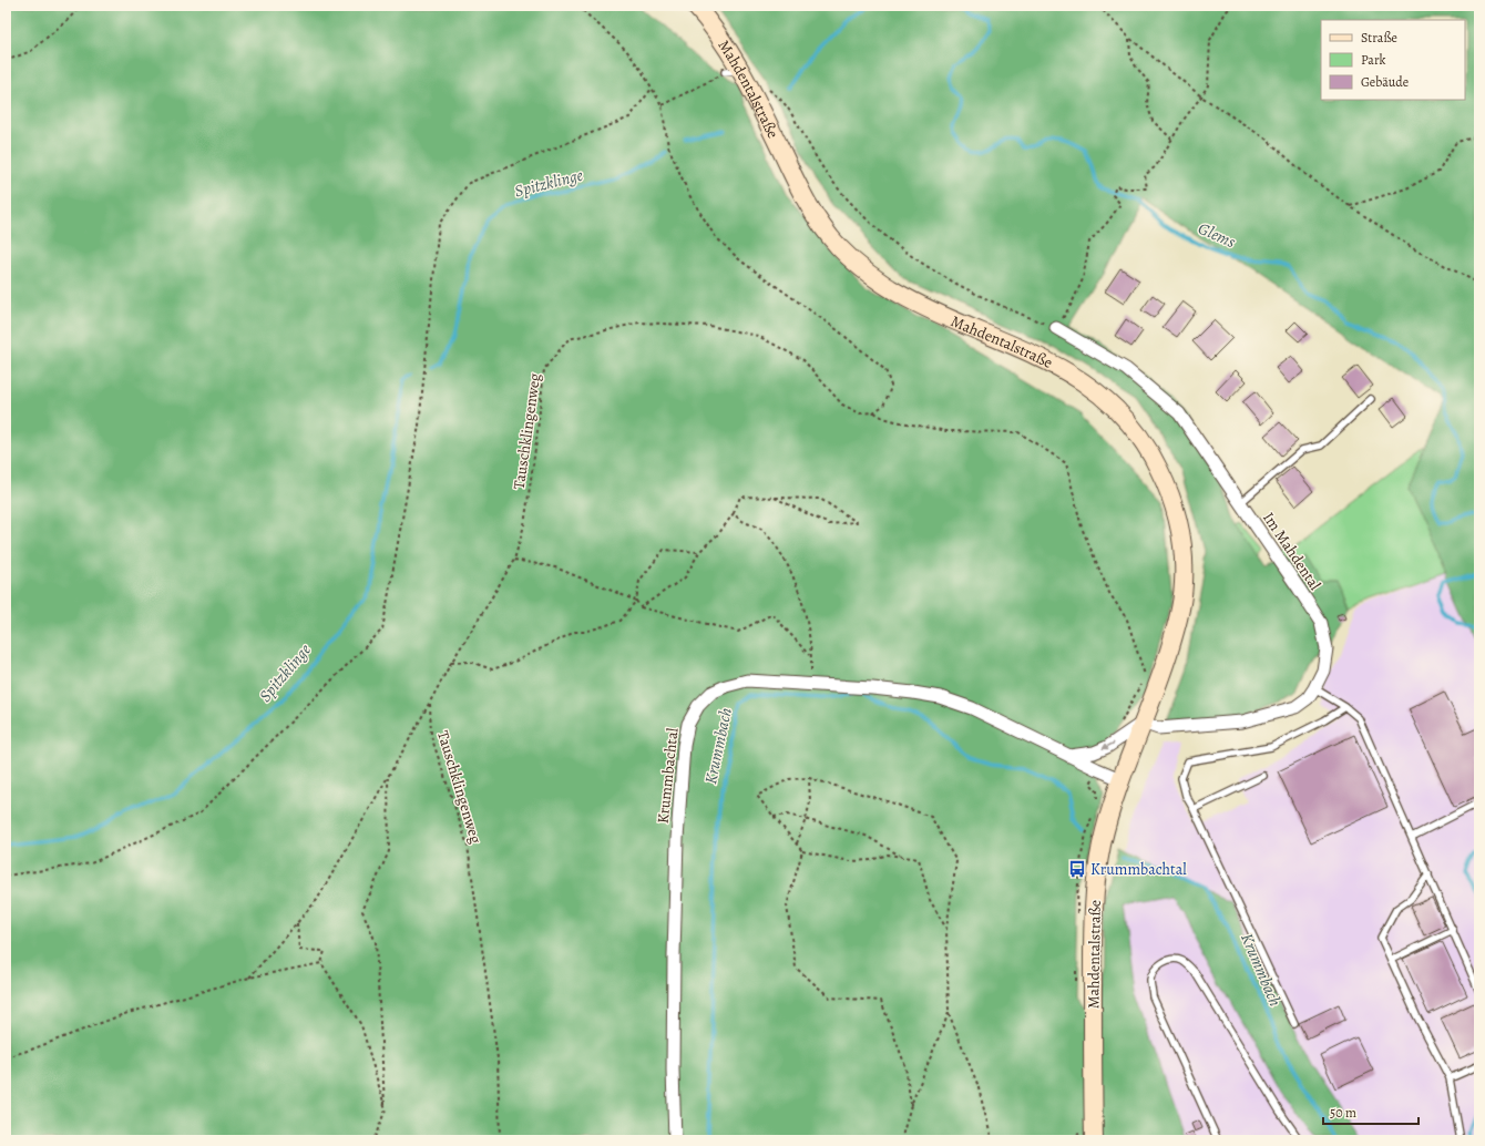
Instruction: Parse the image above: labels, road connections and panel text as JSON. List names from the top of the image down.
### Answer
{
  "streets": {
    "main road": ["Mahdentalstraße"],
    "street": ["Im Mahdental", "Krummbachtal"],
    "path": ["Tauschklingenweg"]
  },
  "crossings": [
    ["Mahdentalstraße", "Tauschklingenweg"],
    ["Mahdentalstraße", "Im Mahdental"],
    ["Mahdentalstraße", "Krummbachtal"]
  ],
  "water": ["Spitzklinge", "Glems", "Krummbach"],
  "places": {
    "bus stop": ["Krummbachtal"]
  },
  "legend": ["Straße", "Park", "Gebäude"],
  "scale_bar": "50 m"
}
